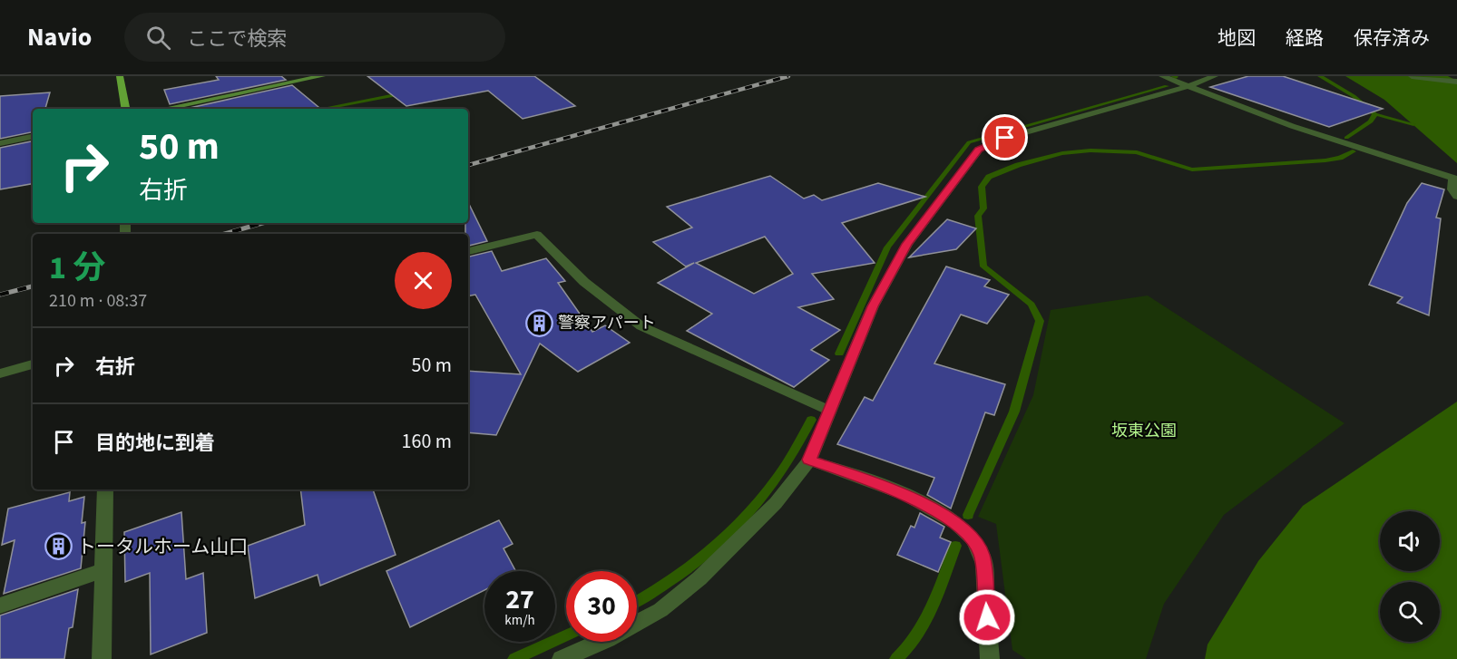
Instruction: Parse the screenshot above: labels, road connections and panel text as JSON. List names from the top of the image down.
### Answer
{
  "parks": ["坂東公園"],
  "places": {
    "building": ["警察アパート", "トータルホーム山口"]
  },
  "page": {
    "header": "Navio",
    "search": "ここで検索",
    "nav": ["地図", "経路", "保存済み"],
    "turn": ["50 m", "右折"],
    "heading": ["1 分", "210 m · 08:37"],
    "list": [
      {
        "name": "右折",
        "value": "50 m"
      },
      {
        "name": "目的地に到着",
        "value": "160 m"
      }
    ],
    "speed": "27 km/h",
    "limit": "30"
  }
}
